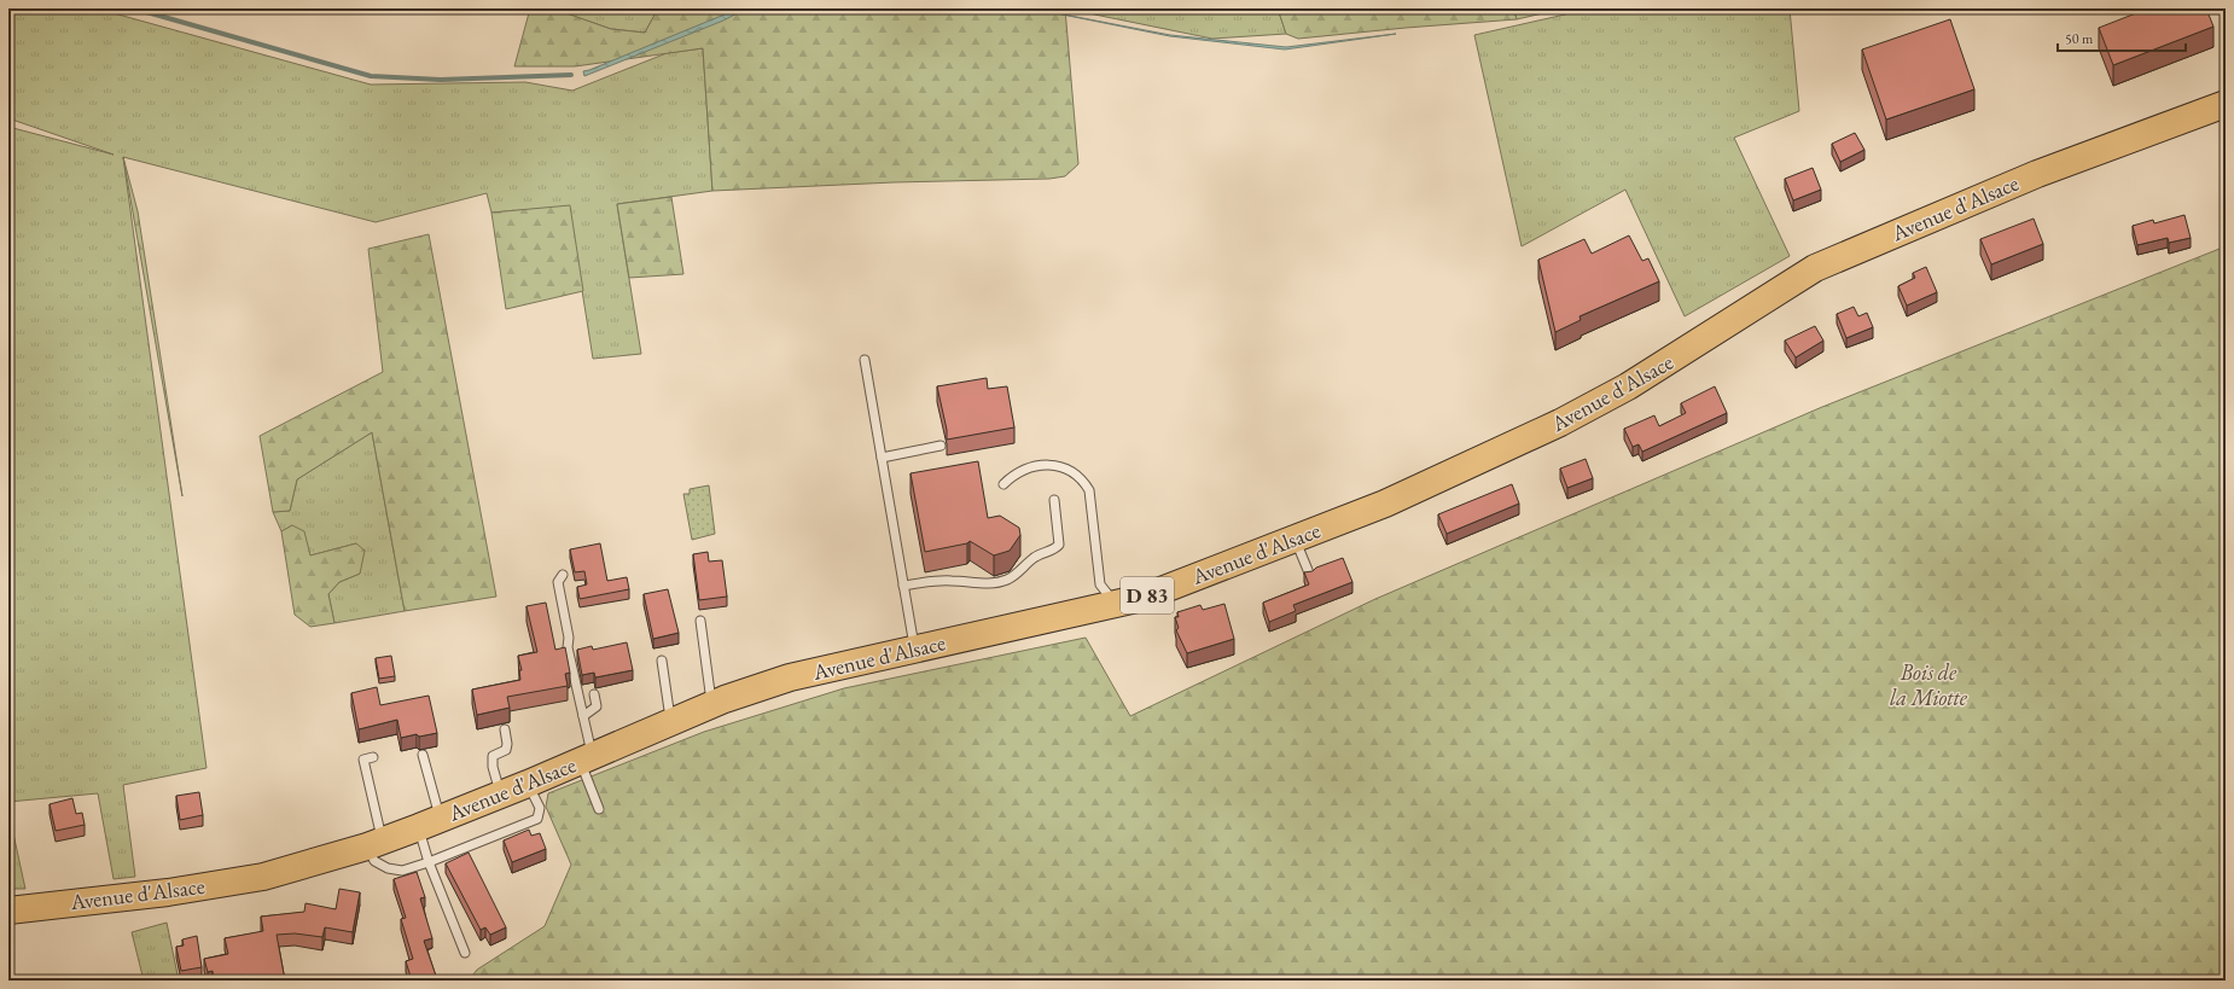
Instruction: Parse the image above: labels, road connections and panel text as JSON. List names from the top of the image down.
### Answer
{
  "streets": {
    "main road": ["Avenue d'Alsace", "D 83"]
  },
  "parks": ["Bois de la Miotte"],
  "scale_bar": "50 m"
}
